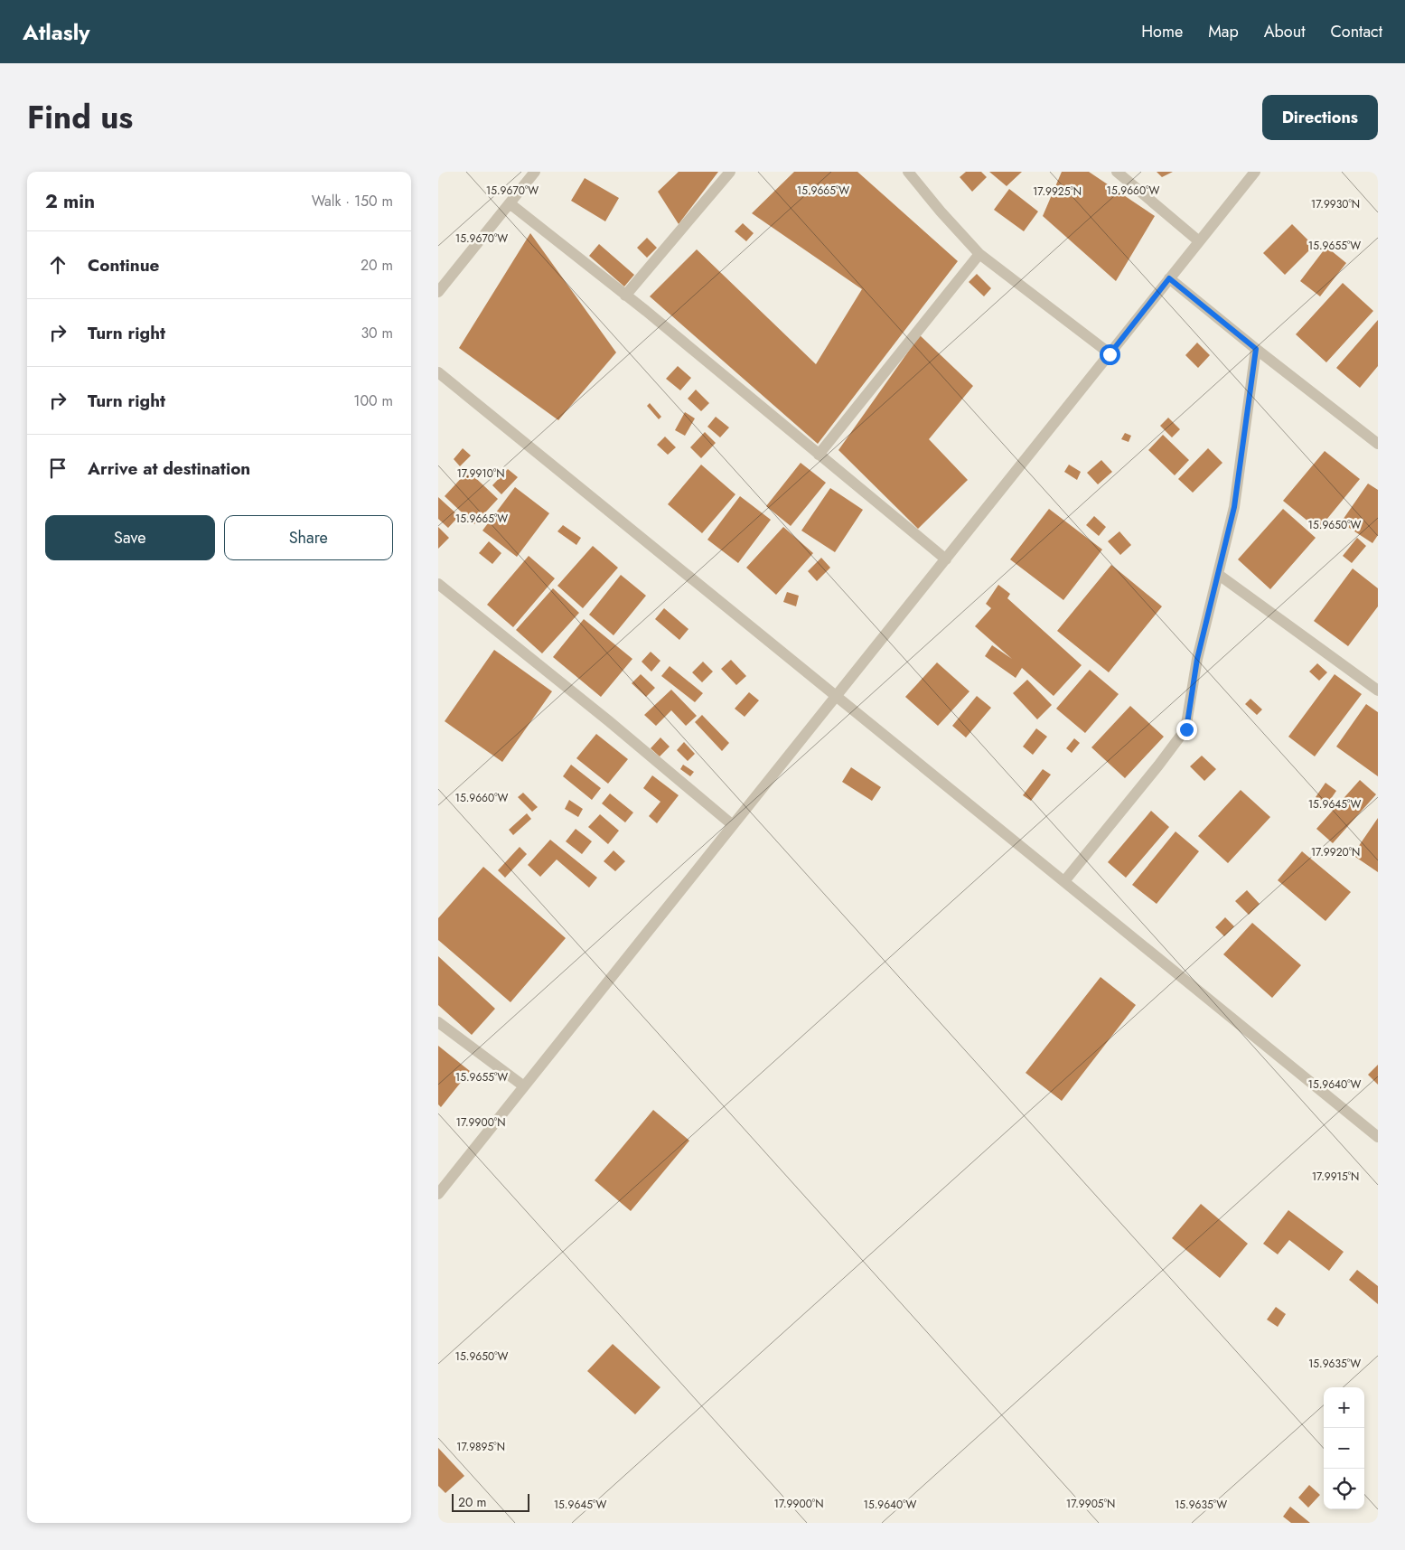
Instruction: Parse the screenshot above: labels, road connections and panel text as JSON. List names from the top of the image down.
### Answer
{
  "scale_bar": "20 m",
  "page": {
    "header": "Atlasly",
    "nav": [
      "Home",
      "Map",
      "About",
      "Contact"
    ],
    "title": "Find us",
    "buttons": [
      "Directions",
      ["Save", "Share"]
    ],
    "heading": ["2 min", "Walk · 150 m"],
    "list": [
      ["Continue", "20 m"],
      ["Turn right", "30 m"],
      ["Turn right", "100 m"],
      "Arrive at destination"
    ],
    "map_buttons": ["+", "−"],
    "scale": "20 m"
  },
  "coordinates": [
    "15.9670°W",
    "15.9665°W",
    "15.9660°W",
    "17.9925°N",
    "17.9930°N",
    "15.9655°W",
    "17.9910°N",
    "15.9650°W",
    "15.9645°W",
    "17.9920°N",
    "15.9640°W",
    "17.9900°N",
    "17.9915°N",
    "15.9635°W",
    "17.9895°N",
    "17.9905°N"
  ]
}
